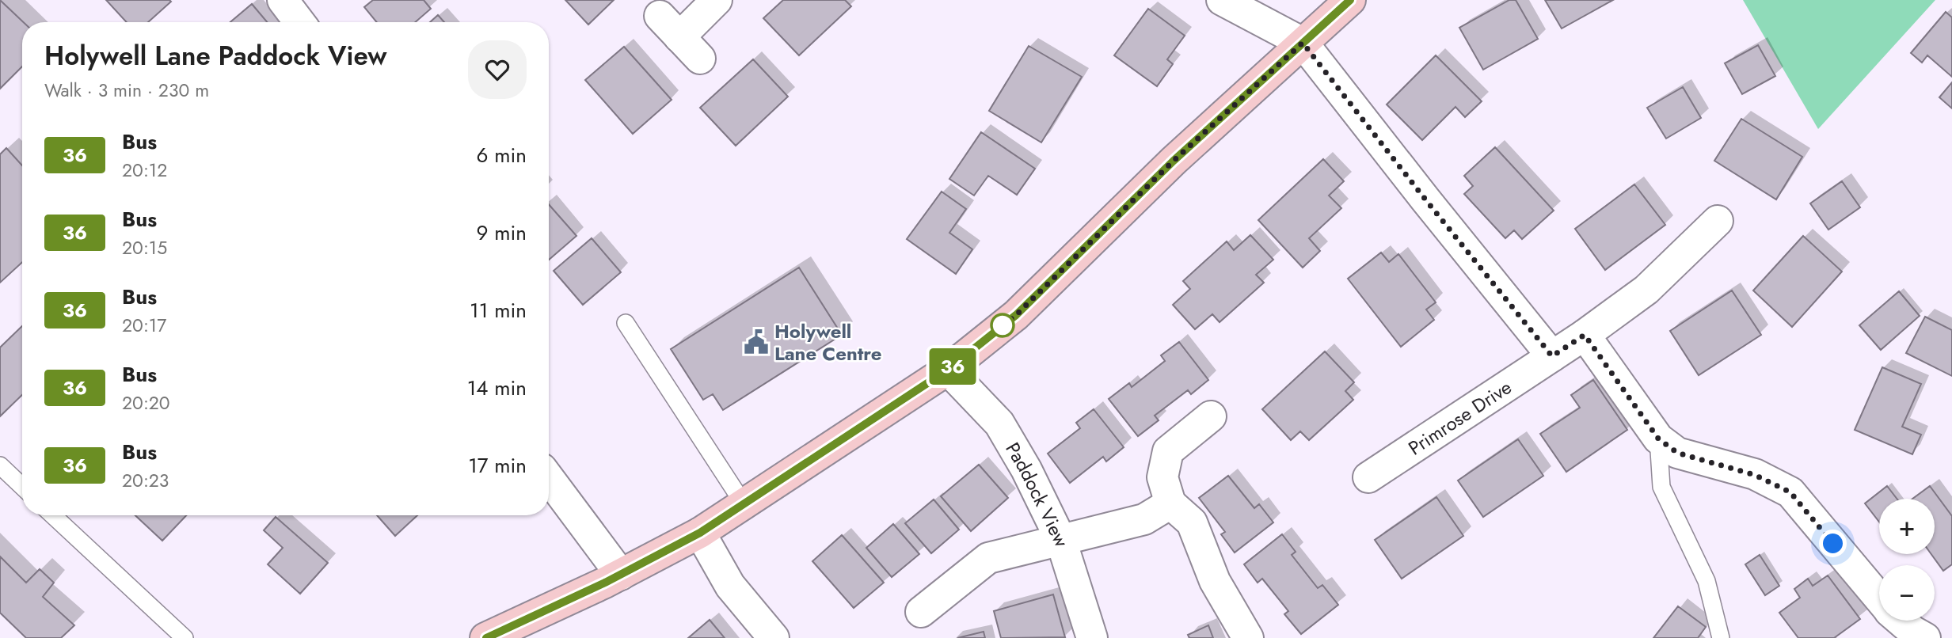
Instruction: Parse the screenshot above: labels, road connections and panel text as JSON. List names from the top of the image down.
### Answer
{
  "streets": {
    "street": ["Primrose Drive", "Paddock View"]
  },
  "places": {
    "public building": ["Holywell Lane Centre"]
  },
  "lines": ["bus line 36"],
  "page": {
    "on_map": "36",
    "heading": ["Holywell Lane Paddock View", "Walk · 3 min · 230 m"],
    "list": [
      {
        "mark": "36",
        "name": "Bus",
        "note": "20:12",
        "value": "6 min"
      },
      {
        "mark": "36",
        "name": "Bus",
        "note": "20:15",
        "value": "9 min"
      },
      {
        "mark": "36",
        "name": "Bus",
        "note": "20:17",
        "value": "11 min"
      },
      {
        "mark": "36",
        "name": "Bus",
        "note": "20:20",
        "value": "14 min"
      },
      {
        "mark": "36",
        "name": "Bus",
        "note": "20:23",
        "value": "17 min"
      }
    ],
    "map_buttons": ["+", "−"]
  }
}
